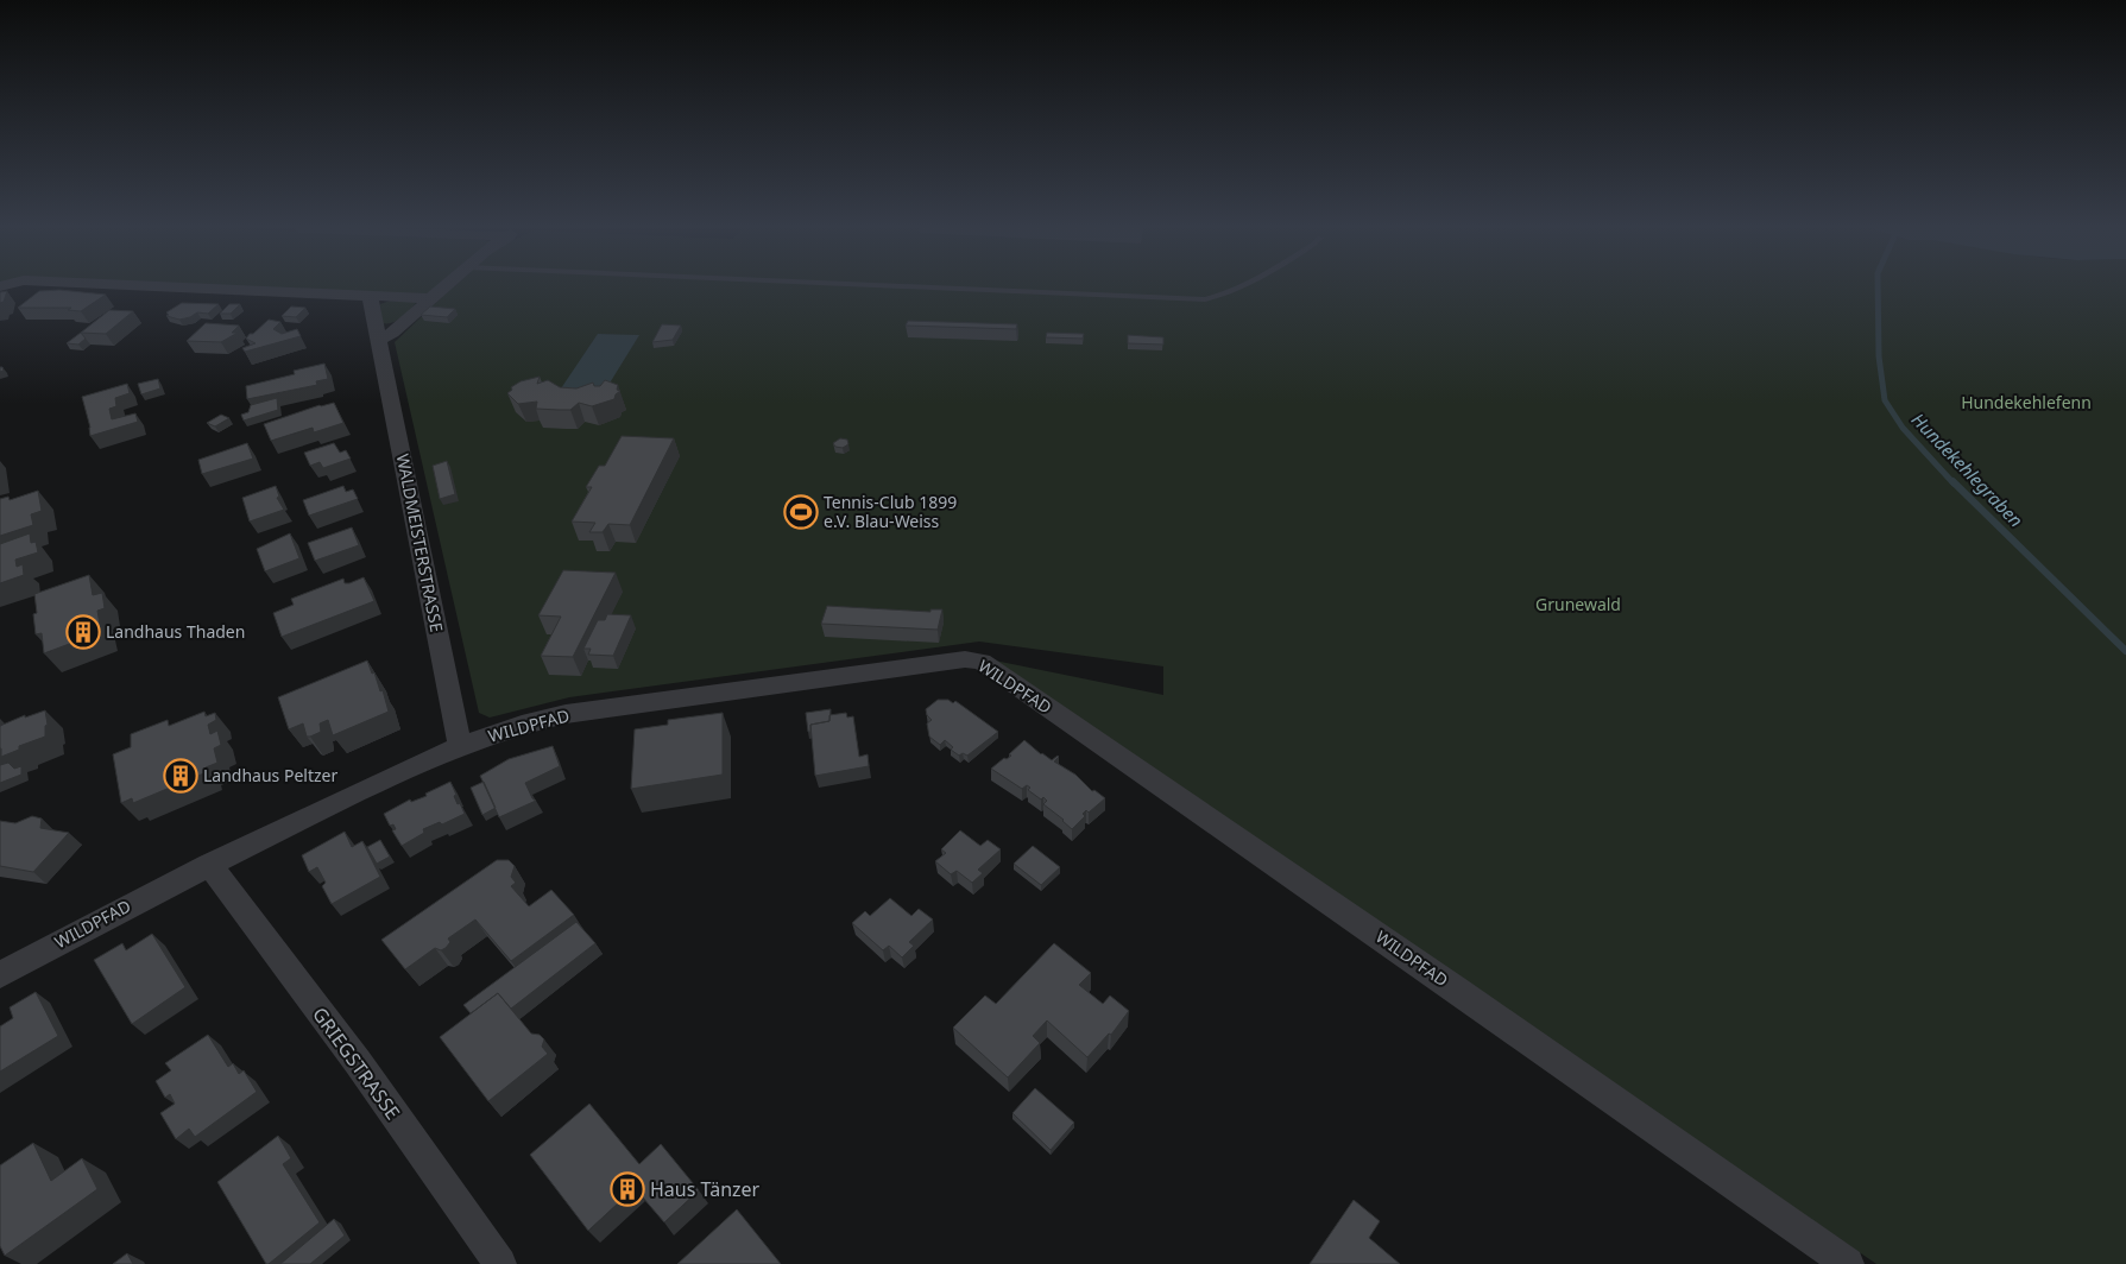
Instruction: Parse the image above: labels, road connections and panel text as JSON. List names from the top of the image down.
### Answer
{
  "streets": {
    "street": ["WALDMEISTERSTRASSE", "WILDPFAD", "GRIEGSTRASSE"]
  },
  "crossings": [
    ["WALDMEISTERSTRASSE", "WILDPFAD"],
    ["WILDPFAD", "GRIEGSTRASSE"]
  ],
  "water": ["Hundekehlegraben"],
  "parks": ["Hundekehlefenn", "Grunewald"],
  "places": {
    "sports": ["Tennis-Club 1899 e.V. Blau-Weiss"],
    "building": ["Landhaus Thaden", "Landhaus Peltzer", "Haus Tänzer"]
  }
}
